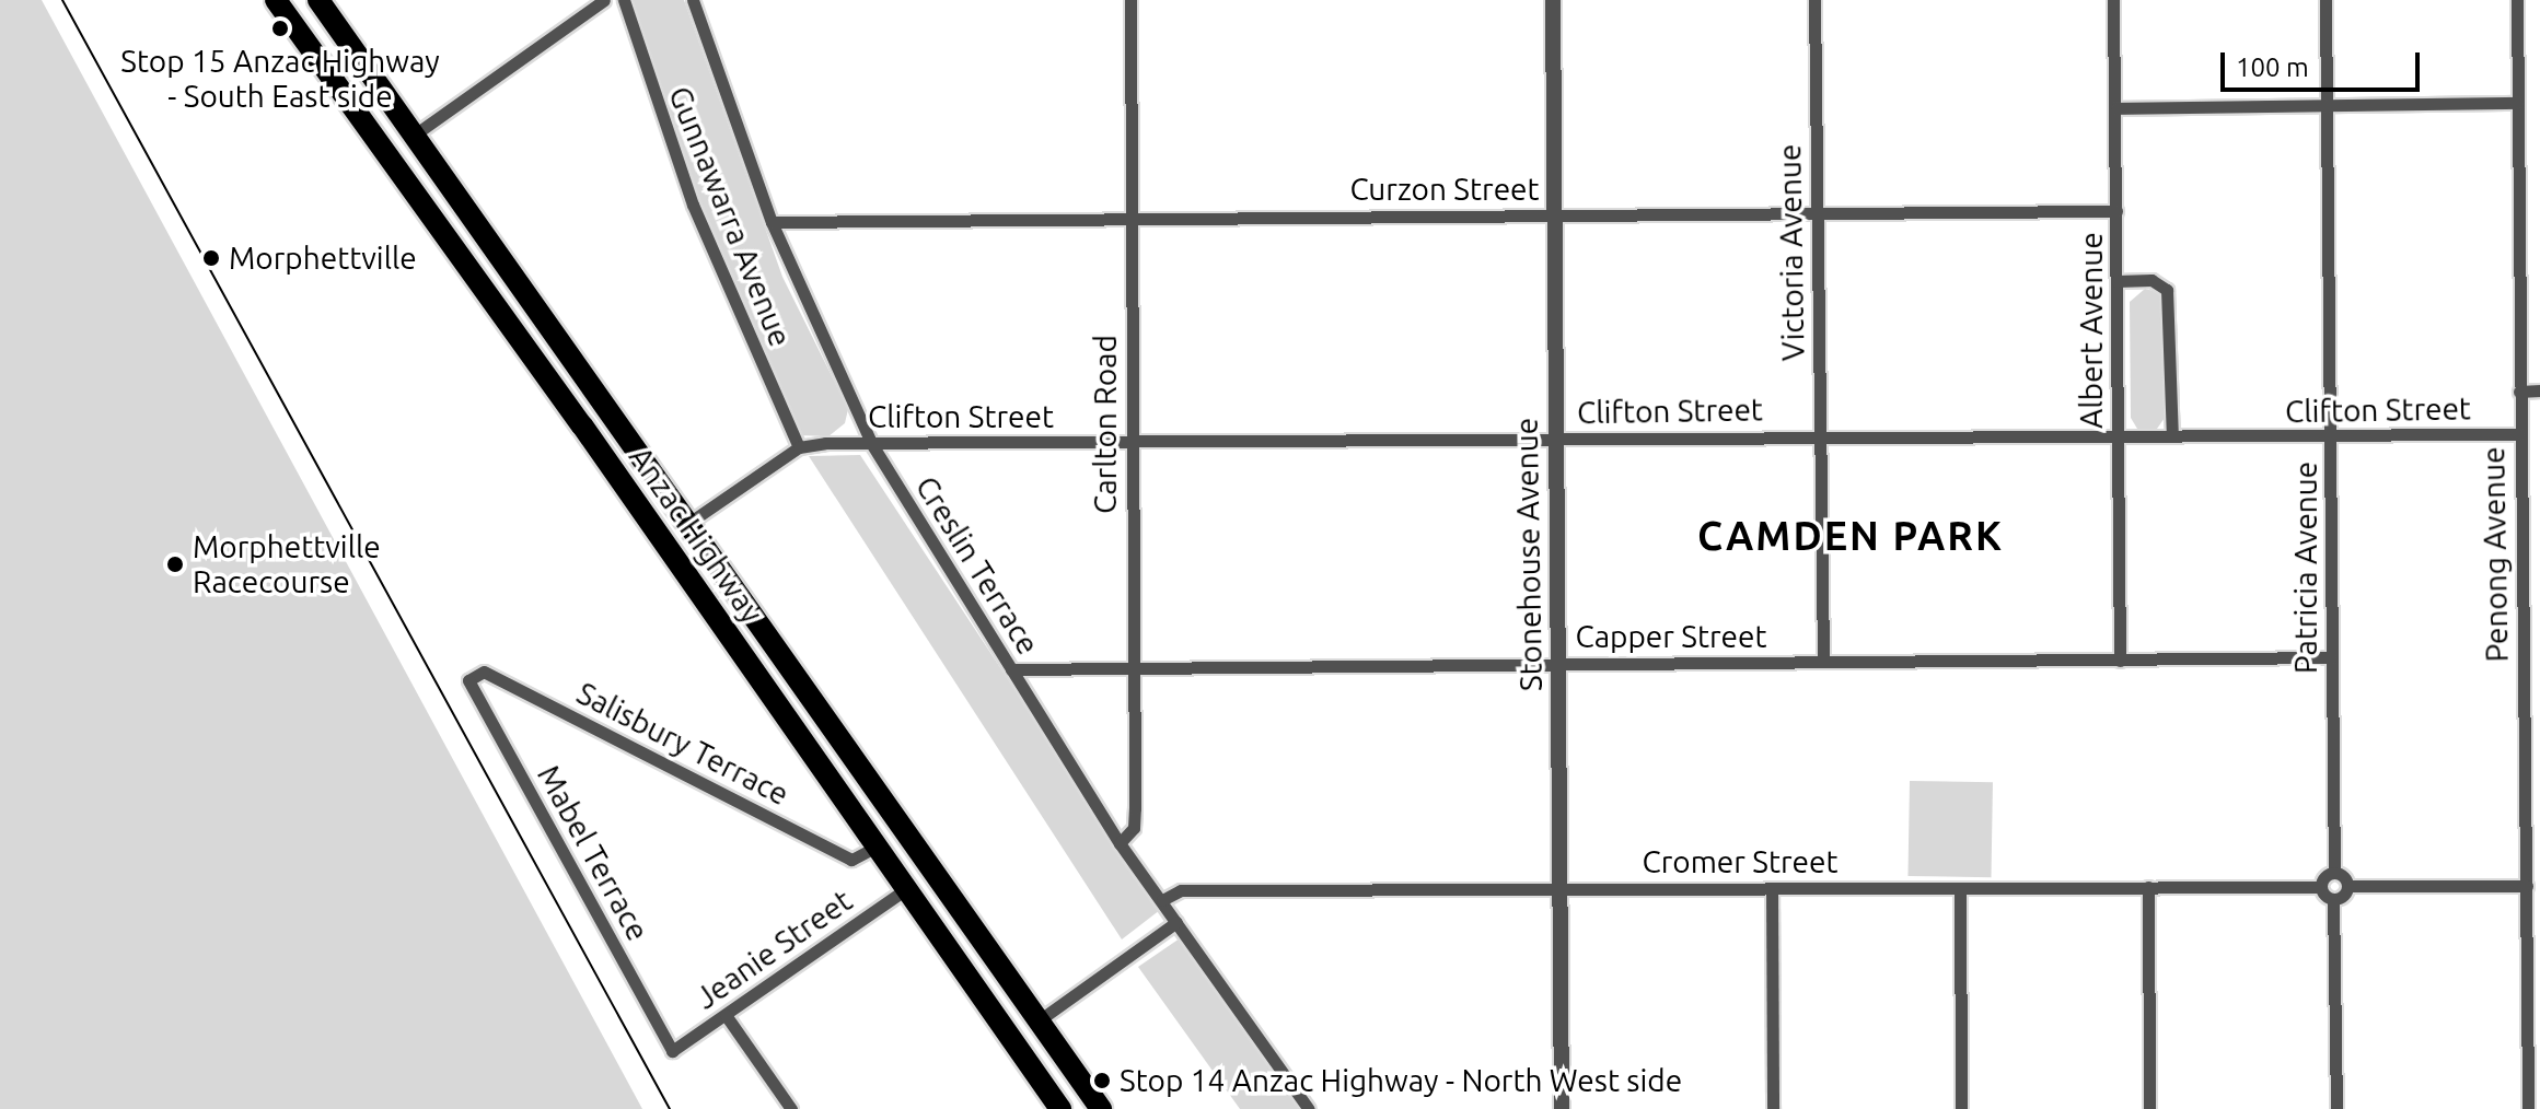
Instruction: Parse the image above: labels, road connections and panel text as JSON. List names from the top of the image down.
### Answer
{
  "streets": {
    "highway": ["Anzac Highway"],
    "street": [
      "Curzon Street",
      "Gunnawarra Avenue",
      "Victoria Avenue",
      "Albert Avenue",
      "Clifton Street",
      "Carlton Road",
      "Stonehouse Avenue",
      "Penong Avenue",
      "Creslin Terrace",
      "Patricia Avenue",
      "Capper Street",
      "Salisbury Terrace",
      "Mabel Terrace",
      "Cromer Street",
      "Jeanie Street"
    ]
  },
  "crossings": [
    ["Curzon Street", "Victoria Avenue"],
    ["Curzon Street", "Albert Avenue"],
    ["Curzon Street", "Carlton Road"],
    ["Curzon Street", "Stonehouse Avenue"],
    ["Curzon Street", "Creslin Terrace"],
    ["Gunnawarra Avenue", "Clifton Street"],
    ["Victoria Avenue", "Clifton Street"],
    ["Victoria Avenue", "Capper Street"],
    ["Albert Avenue", "Clifton Street"],
    ["Albert Avenue", "Capper Street"],
    ["Clifton Street", "Carlton Road"],
    ["Clifton Street", "Stonehouse Avenue"],
    ["Clifton Street", "Penong Avenue"],
    ["Clifton Street", "Creslin Terrace"],
    ["Clifton Street", "Patricia Avenue"],
    ["Carlton Road", "Creslin Terrace"],
    ["Carlton Road", "Capper Street"],
    ["Anzac Highway", "Salisbury Terrace"],
    ["Anzac Highway", "Jeanie Street"],
    ["Stonehouse Avenue", "Capper Street"],
    ["Stonehouse Avenue", "Cromer Street"],
    ["Creslin Terrace", "Capper Street"],
    ["Creslin Terrace", "Cromer Street"],
    ["Patricia Avenue", "Capper Street"],
    ["Salisbury Terrace", "Mabel Terrace"],
    ["Mabel Terrace", "Jeanie Street"]
  ],
  "districts": ["CAMDEN PARK"],
  "places": [
    "Stop 15 Anzac Highway - South East side",
    "Morphettville",
    "Morphettville Racecourse",
    "Stop 14 Anzac Highway - North West side"
  ],
  "scale_bar": "100 m"
}
